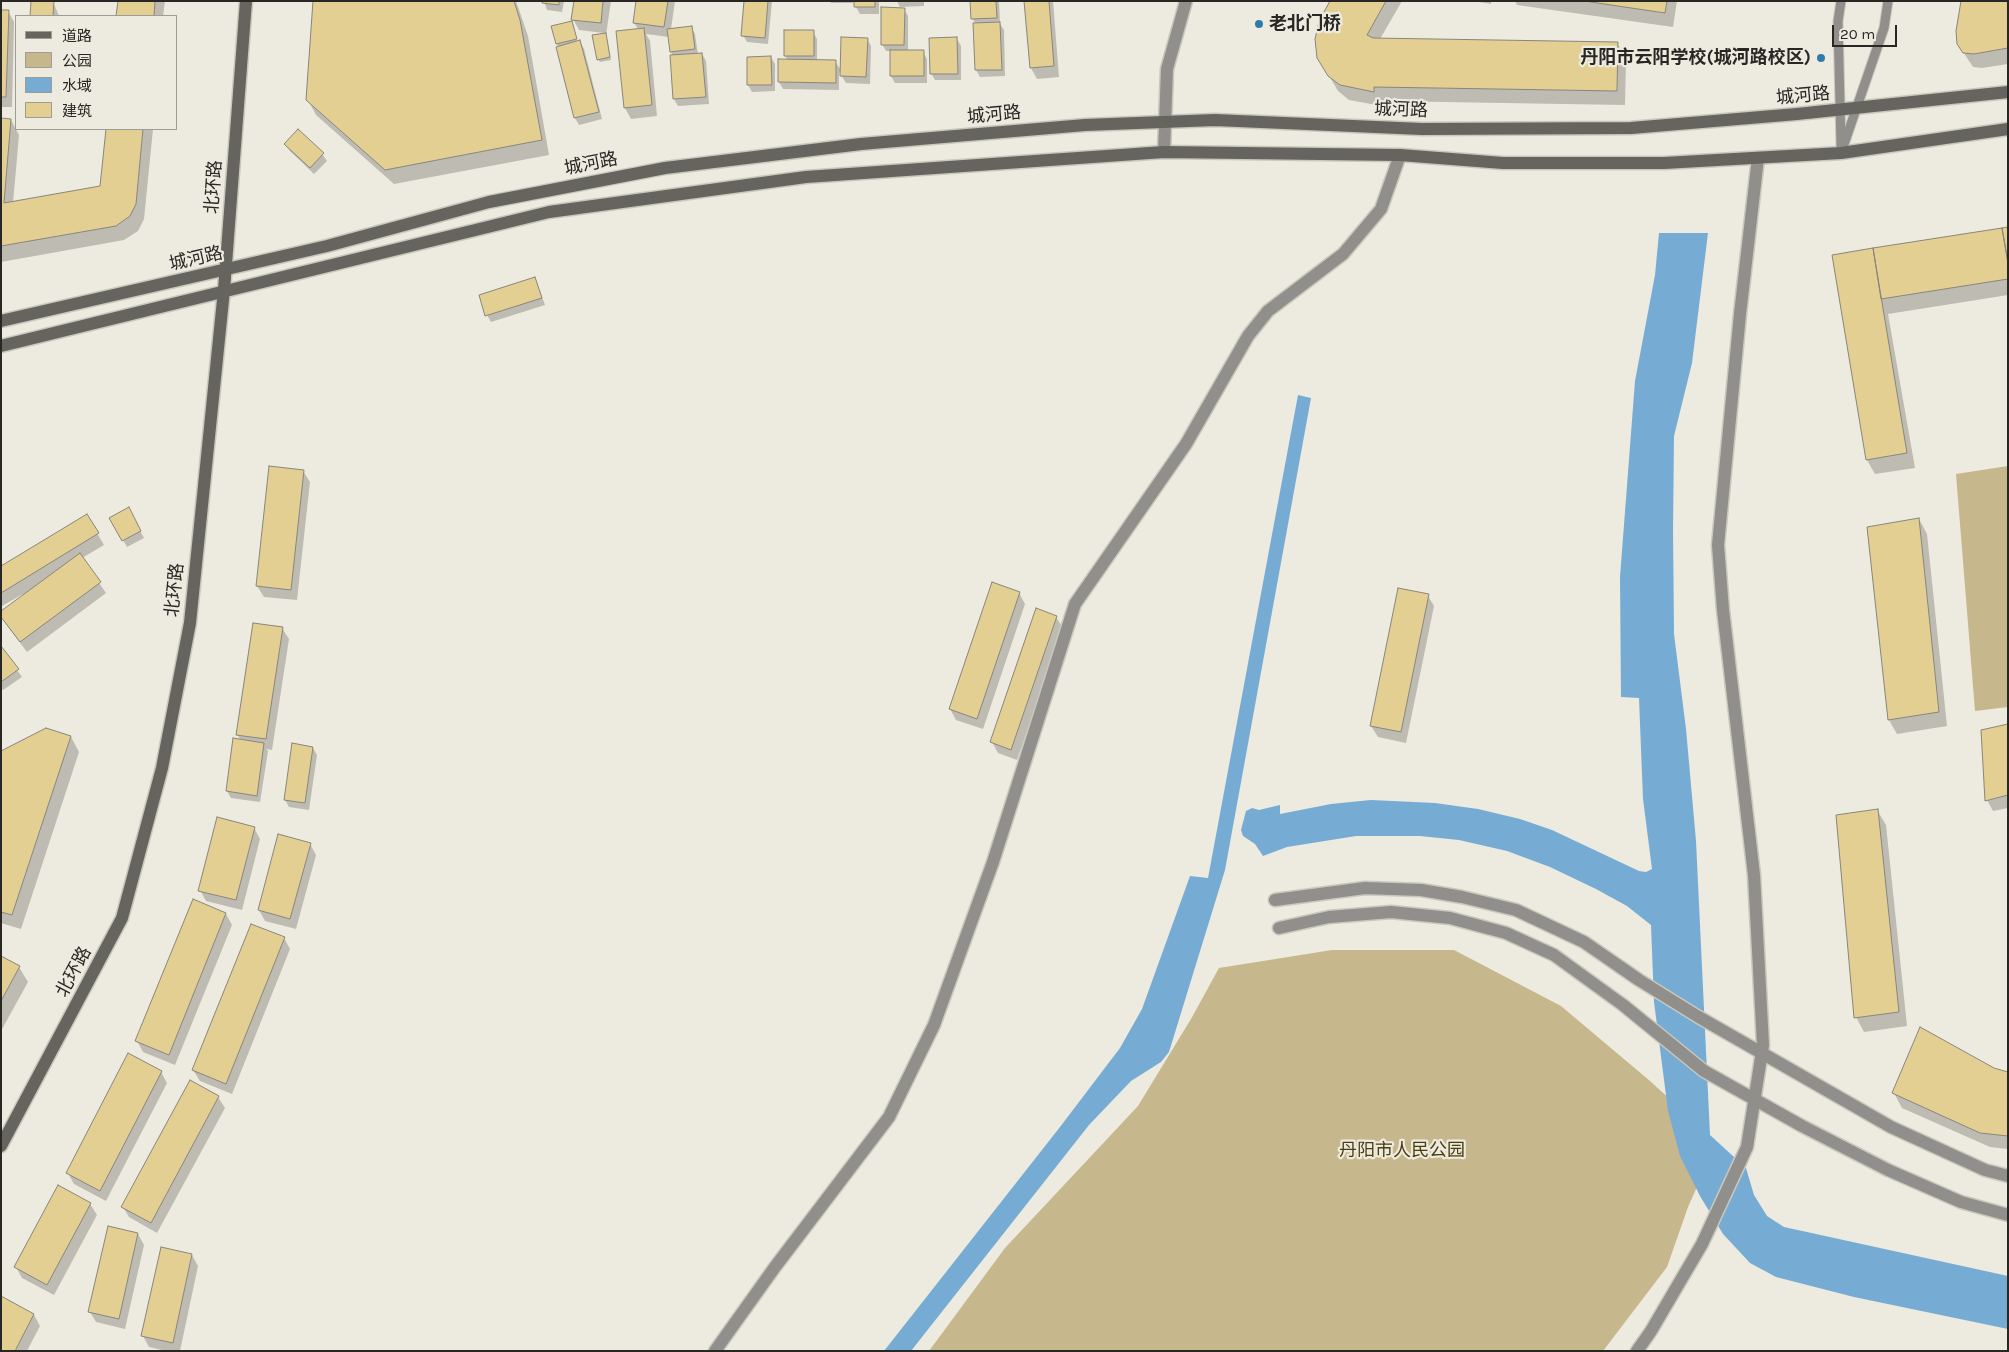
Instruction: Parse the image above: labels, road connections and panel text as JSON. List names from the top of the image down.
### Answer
{
  "streets": {
    "main road": ["城河路", "北环路"]
  },
  "crossings": [
    ["城河路", "北环路"]
  ],
  "parks": ["丹阳市人民公园"],
  "places": ["老北门桥", "丹阳市云阳学校(城河路校区)"],
  "legend": [
    "道路",
    "公园",
    "水域",
    "建筑"
  ],
  "scale_bar": "20 m"
}
